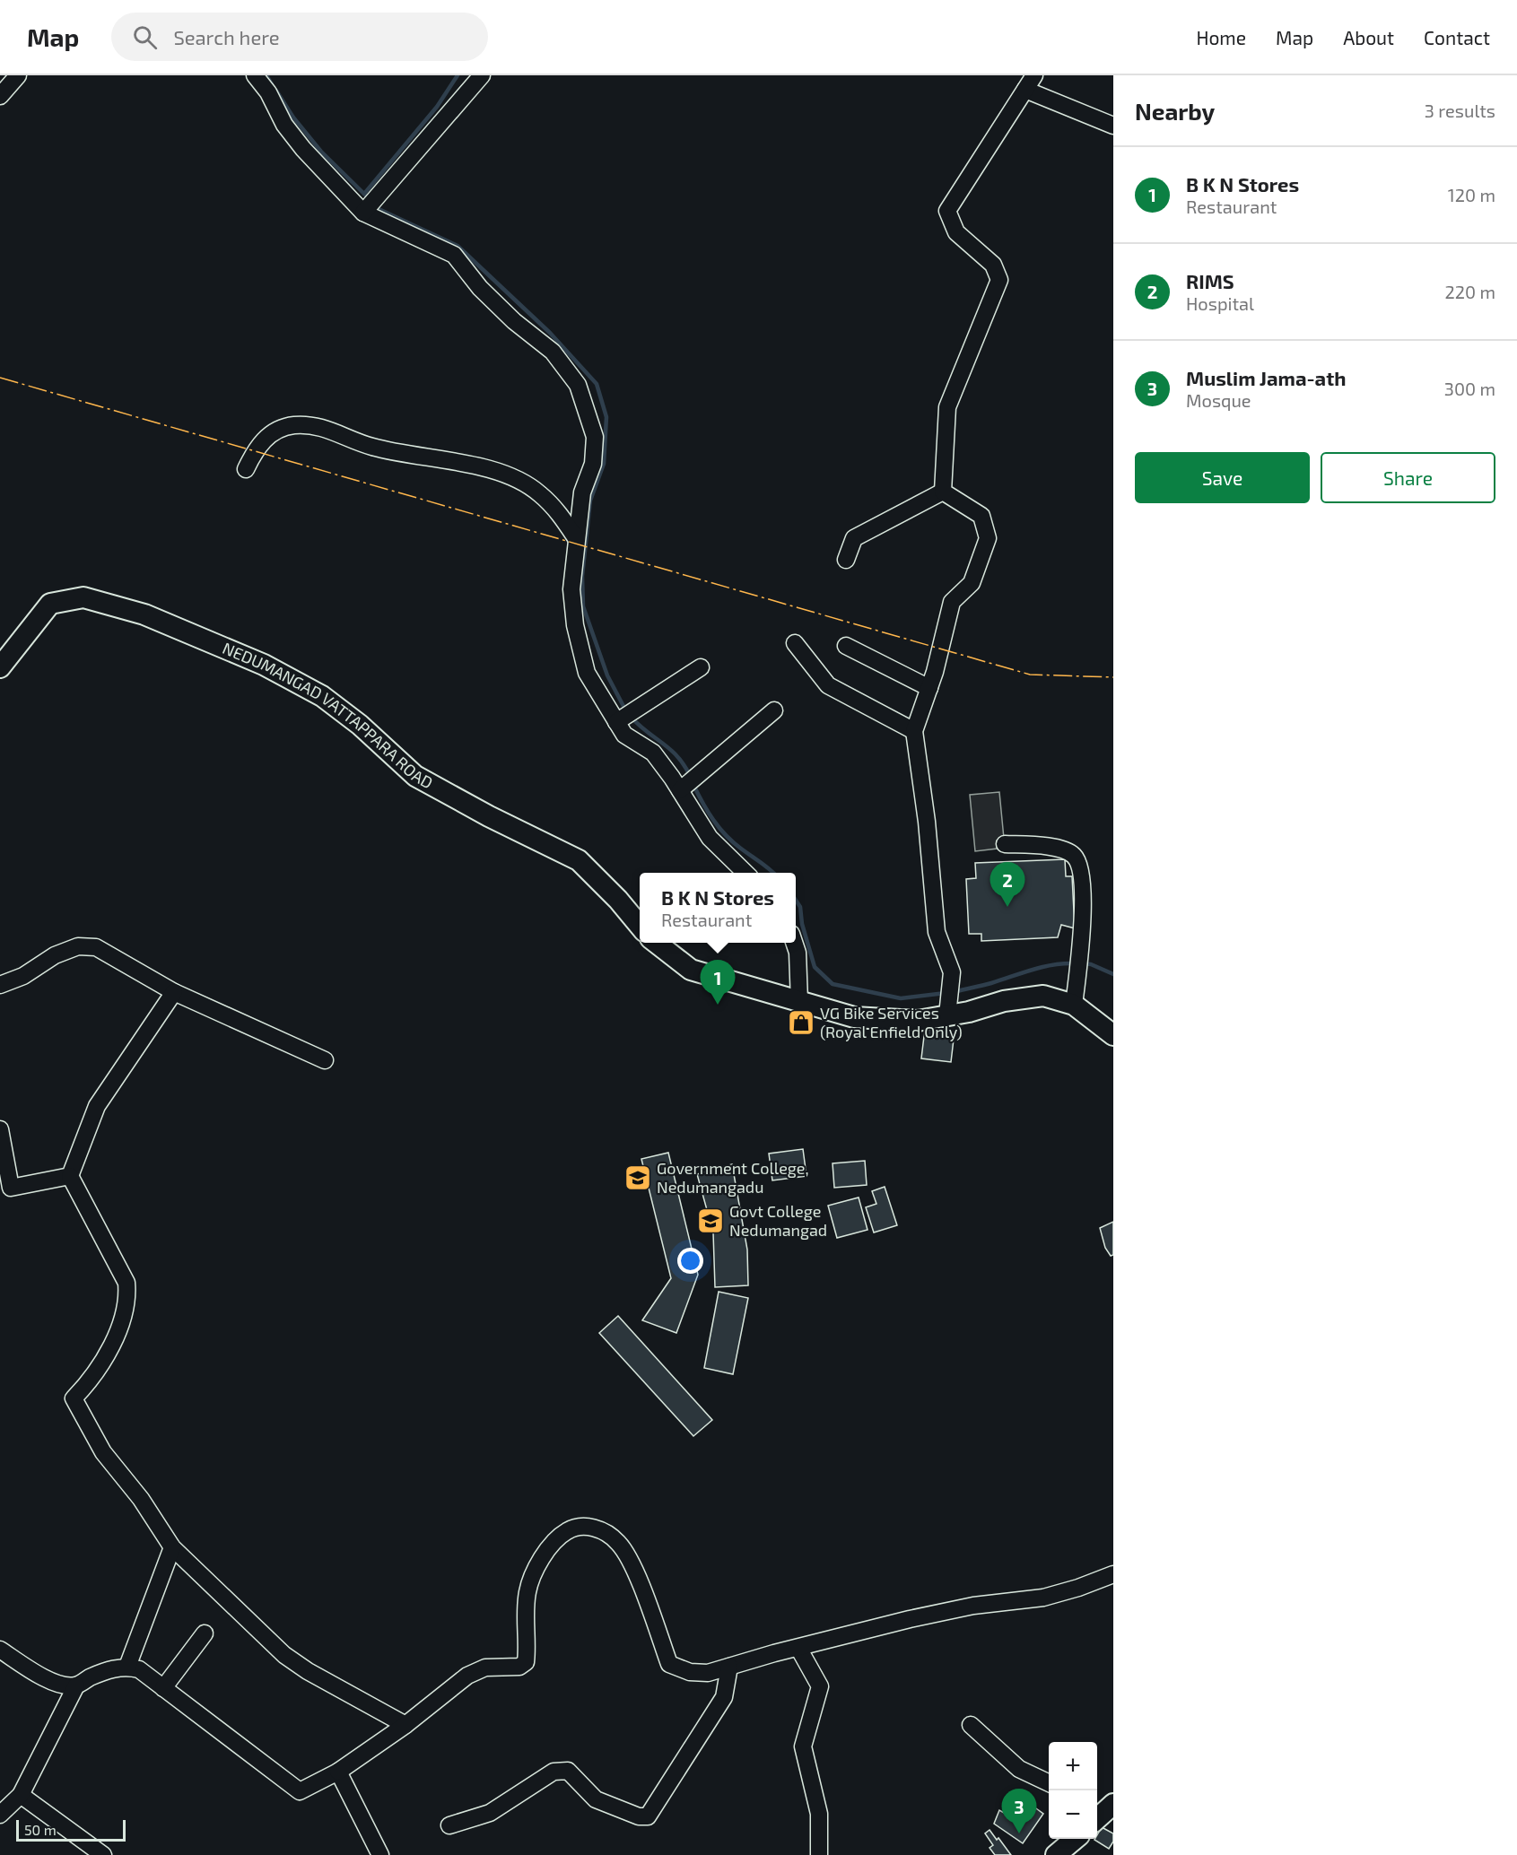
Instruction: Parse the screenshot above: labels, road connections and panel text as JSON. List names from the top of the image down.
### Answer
{
  "streets": {
    "main road": ["NEDUMANGAD VATTAPPARA ROAD"]
  },
  "places": {
    "shop": ["VG Bike Services (Royal Enfield Only)"],
    "school or university": ["Government College, Nedumangadu", "Govt College Nedumangad"]
  },
  "scale_bar": "50 m",
  "page": {
    "header": "Map",
    "search": "Search here",
    "nav": [
      "Home",
      "Map",
      "About",
      "Contact"
    ],
    "heading": ["Nearby", "3 results"],
    "list": [
      {
        "mark": "1",
        "name": "B K N Stores",
        "note": "Restaurant",
        "value": "120 m"
      },
      {
        "mark": "2",
        "name": "RIMS",
        "note": "Hospital",
        "value": "220 m"
      },
      {
        "mark": "3",
        "name": "Muslim Jama-ath",
        "note": "Mosque",
        "value": "300 m"
      }
    ],
    "buttons": ["Save", "Share"],
    "pins": ["2", "1", "3"],
    "popup": ["B K N Stores", "Restaurant"],
    "map_buttons": ["+", "−"],
    "scale": "50 m"
  }
}
